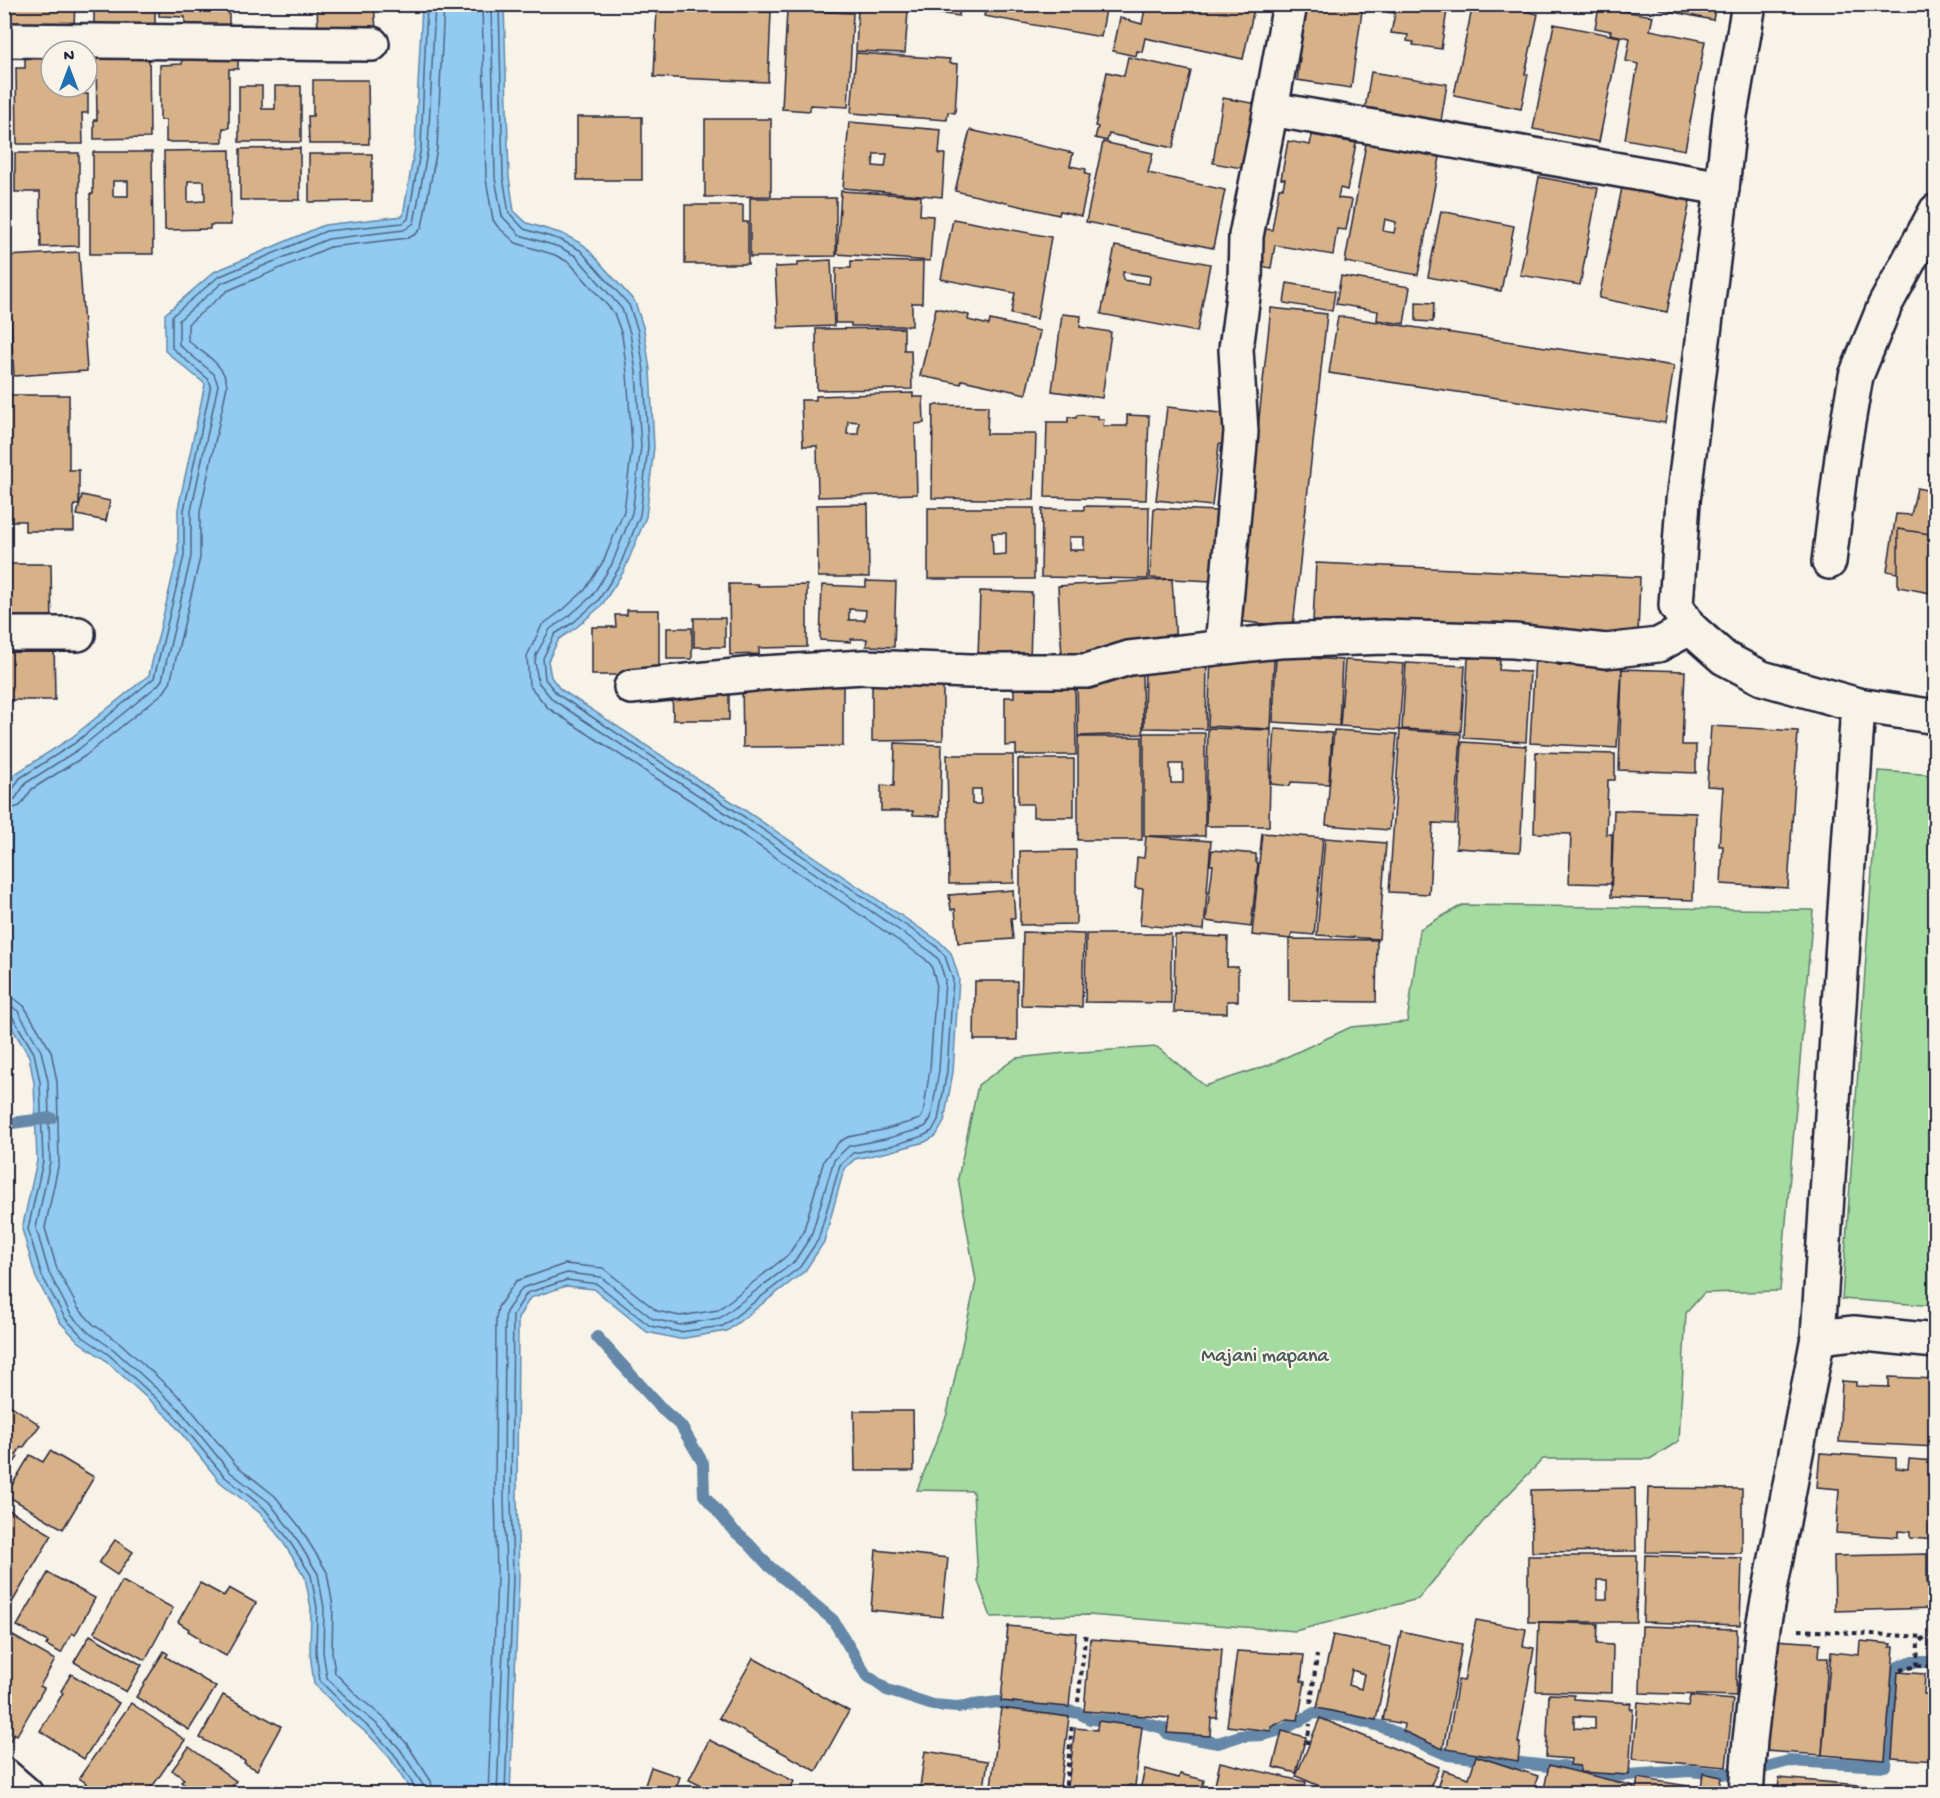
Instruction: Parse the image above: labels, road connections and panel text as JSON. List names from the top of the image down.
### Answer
{
  "parks": ["Majani mapana"],
  "north": "top"
}
